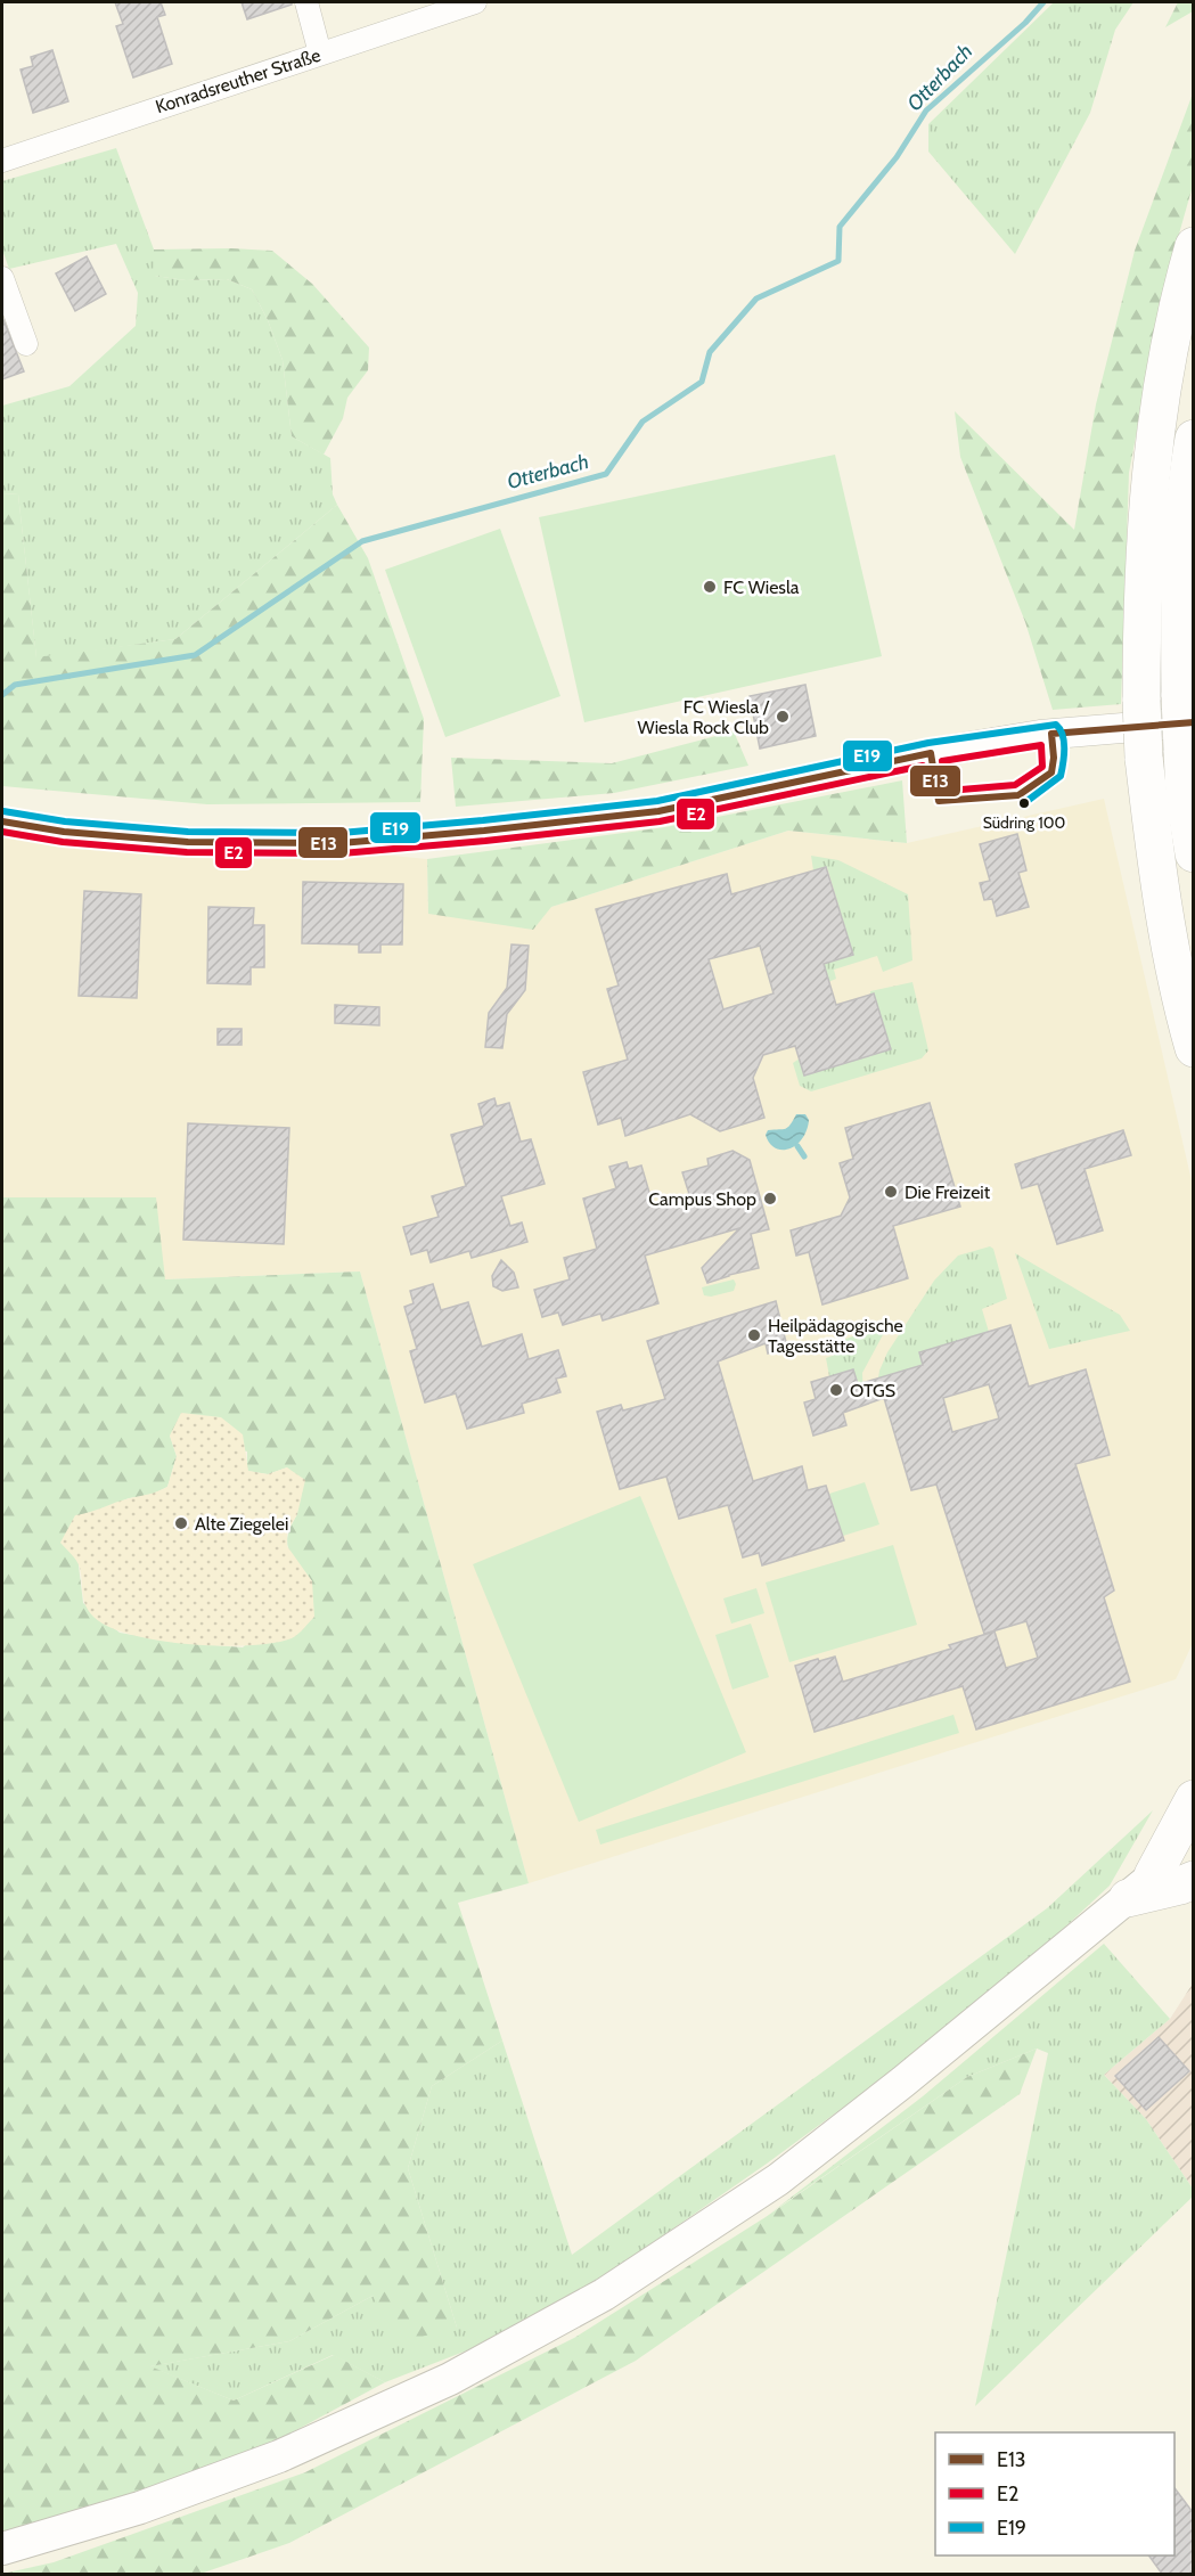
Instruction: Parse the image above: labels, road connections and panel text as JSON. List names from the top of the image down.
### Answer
{
  "streets": {
    "street": ["Konradsreuther Straße"]
  },
  "water": ["Otterbach"],
  "places": [
    "FC Wiesla",
    "FC Wiesla / Wiesla Rock Club",
    "Südring 100",
    "Die Freizeit",
    "Campus Shop",
    "Heilpädagogische Tagesstätte",
    "OTGS",
    "Alte Ziegelei"
  ],
  "lines": ["transit line E13", "transit line E19", "transit line E2"],
  "legend": ["E13", "E2", "E19"]
}
